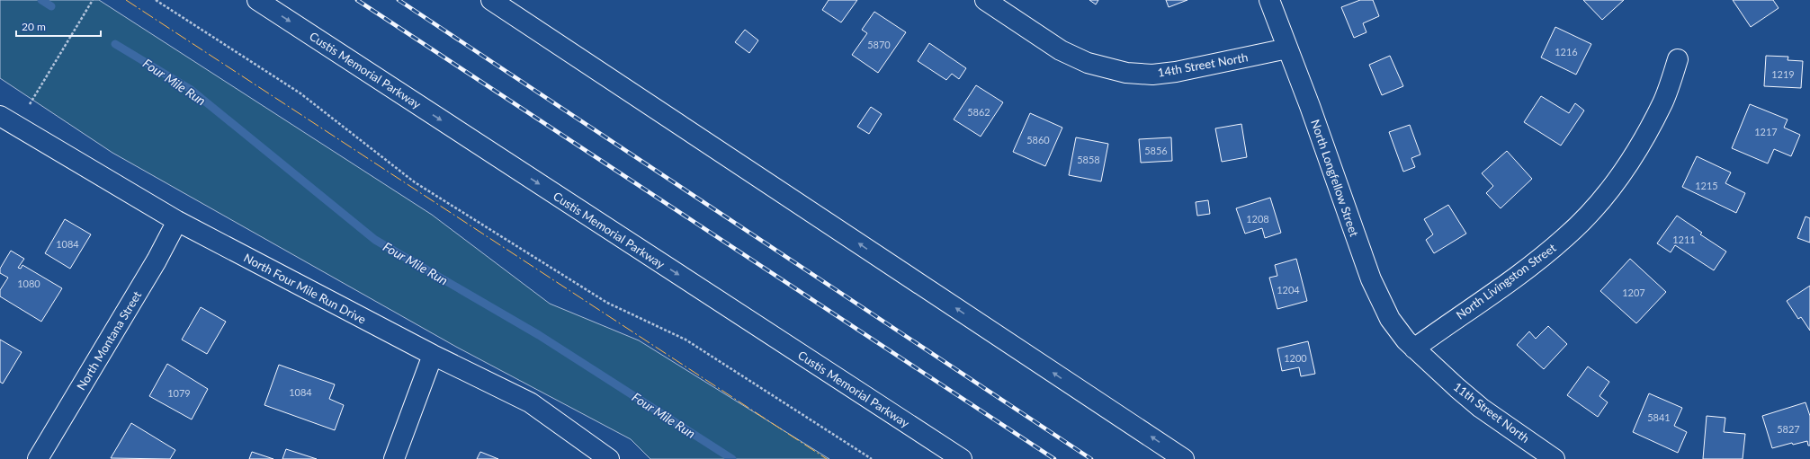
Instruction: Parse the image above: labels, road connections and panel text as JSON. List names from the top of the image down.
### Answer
{
  "streets": {
    "main road": [
      "14th Street North",
      "Custis Memorial Parkway",
      "North Longfellow Street",
      "North Livingston Street",
      "North Four Mile Run Drive",
      "North Montana Street",
      "11th Street North"
    ]
  },
  "crossings": [
    ["14th Street North", "North Longfellow Street"],
    ["North Longfellow Street", "North Livingston Street"],
    ["North Longfellow Street", "11th Street North"],
    ["North Livingston Street", "11th Street North"],
    ["North Four Mile Run Drive", "North Montana Street"]
  ],
  "water": ["Four Mile Run"],
  "house_numbers": [
    "5870",
    "1216",
    "1219",
    "5862",
    "1217",
    "5860",
    "5856",
    "5858",
    "1215",
    "1208",
    "1211",
    "1084",
    "1080",
    "1204",
    "1207",
    "1200",
    "1084",
    "1079",
    "5841",
    "5827"
  ],
  "scale_bar": "20 m"
}
